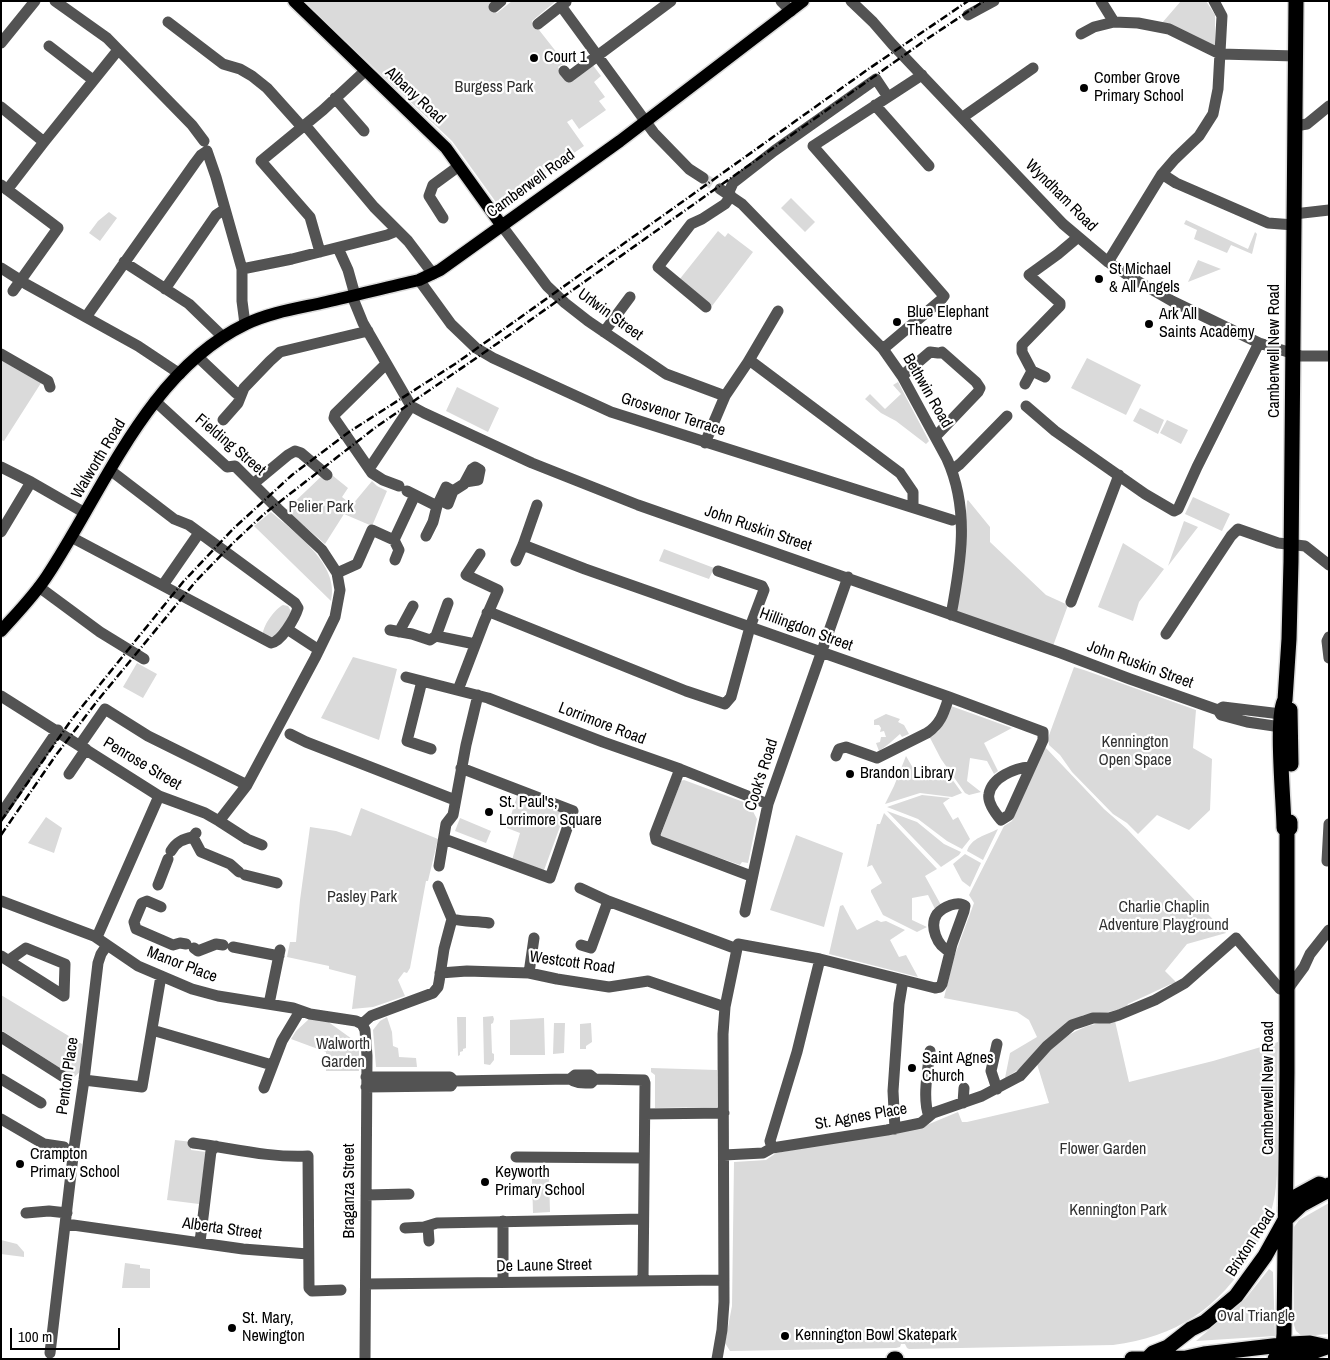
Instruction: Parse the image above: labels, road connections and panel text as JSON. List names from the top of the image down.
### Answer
{
  "streets": {
    "highway": ["Camberwell New Road", "Brixton Road"],
    "main road": ["Albany Road", "Camberwell Road", "Walworth Road"],
    "street": [
      "Wyndham Road",
      "Urlwin Street",
      "Bethwin Road",
      "Grosvenor Terrace",
      "Fielding Street",
      "John Ruskin Street",
      "Hillingdon Street",
      "Lorrimore Road",
      "Penrose Street",
      "Cook's Road",
      "Westcott Road",
      "Manor Place",
      "Penton Place",
      "St. Agnes Place",
      "Braganza Street",
      "Alberta Street",
      "De Laune Street"
    ]
  },
  "crossings": [
    ["Albany Road", "Camberwell Road"],
    ["Albany Road", "Urlwin Street"],
    ["Camberwell Road", "Urlwin Street"],
    ["Camberwell Road", "Grosvenor Terrace"],
    ["Camberwell Road", "Walworth Road"],
    ["Wyndham Road", "Camberwell New Road"],
    ["Camberwell New Road", "John Ruskin Street"],
    ["Camberwell New Road", "Brixton Road"],
    ["Bethwin Road", "John Ruskin Street"],
    ["Fielding Street", "Walworth Road"],
    ["John Ruskin Street", "Cook's Road"],
    ["Hillingdon Street", "Cook's Road"],
    ["Lorrimore Road", "Cook's Road"],
    ["Manor Place", "Penton Place"],
    ["Manor Place", "Braganza Street"],
    ["Penton Place", "Alberta Street"],
    ["Braganza Street", "De Laune Street"]
  ],
  "parks": [
    "Burgess Park",
    "Pelier Park",
    "Kennington Open Space",
    "Pasley Park",
    "Charlie Chaplin Adventure Playground",
    "Walworth Garden",
    "Flower Garden",
    "Kennington Park",
    "Oval Triangle"
  ],
  "places": [
    "Court 1",
    "Comber Grove Primary School",
    "St Michael & All Angels",
    "Blue Elephant Theatre",
    "Ark All Saints Academy",
    "Brandon Library",
    "St. Paul's, Lorrimore Square",
    "Saint Agnes Church",
    "Crampton Primary School",
    "Keyworth Primary School",
    "St. Mary, Newington",
    "Kennington Bowl Skatepark"
  ],
  "scale_bar": "100 m"
}
